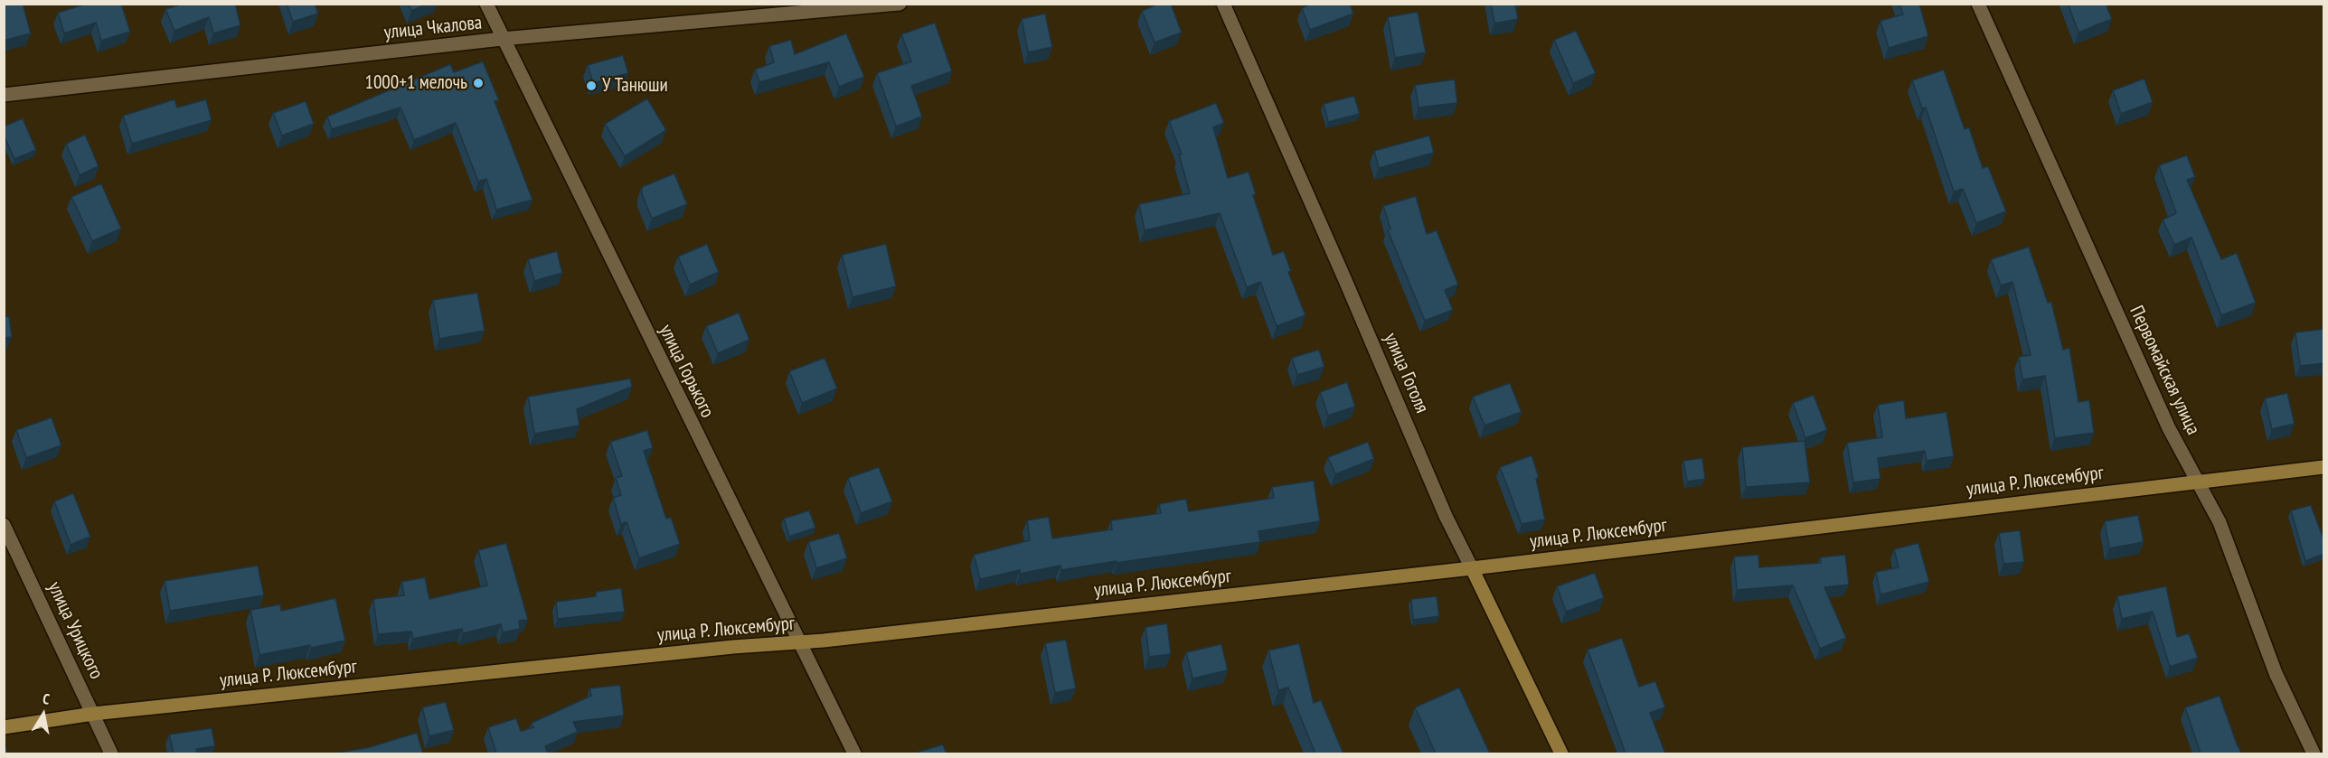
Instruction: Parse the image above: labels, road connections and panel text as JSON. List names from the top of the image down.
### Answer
{
  "streets": {
    "street": [
      "улица Чкалова",
      "Первомайская улица",
      "улица Горького",
      "улица Гоголя",
      "улица Р. Люксембург",
      "улица Урицкого"
    ]
  },
  "crossings": [
    ["улица Чкалова", "улица Горького"],
    ["Первомайская улица", "улица Р. Люксембург"],
    ["улица Горького", "улица Р. Люксембург"],
    ["улица Гоголя", "улица Р. Люксембург"],
    ["улица Р. Люксембург", "улица Урицкого"]
  ],
  "places": ["1000+1 мелочь", "У Танюши"],
  "north": "top"
}
